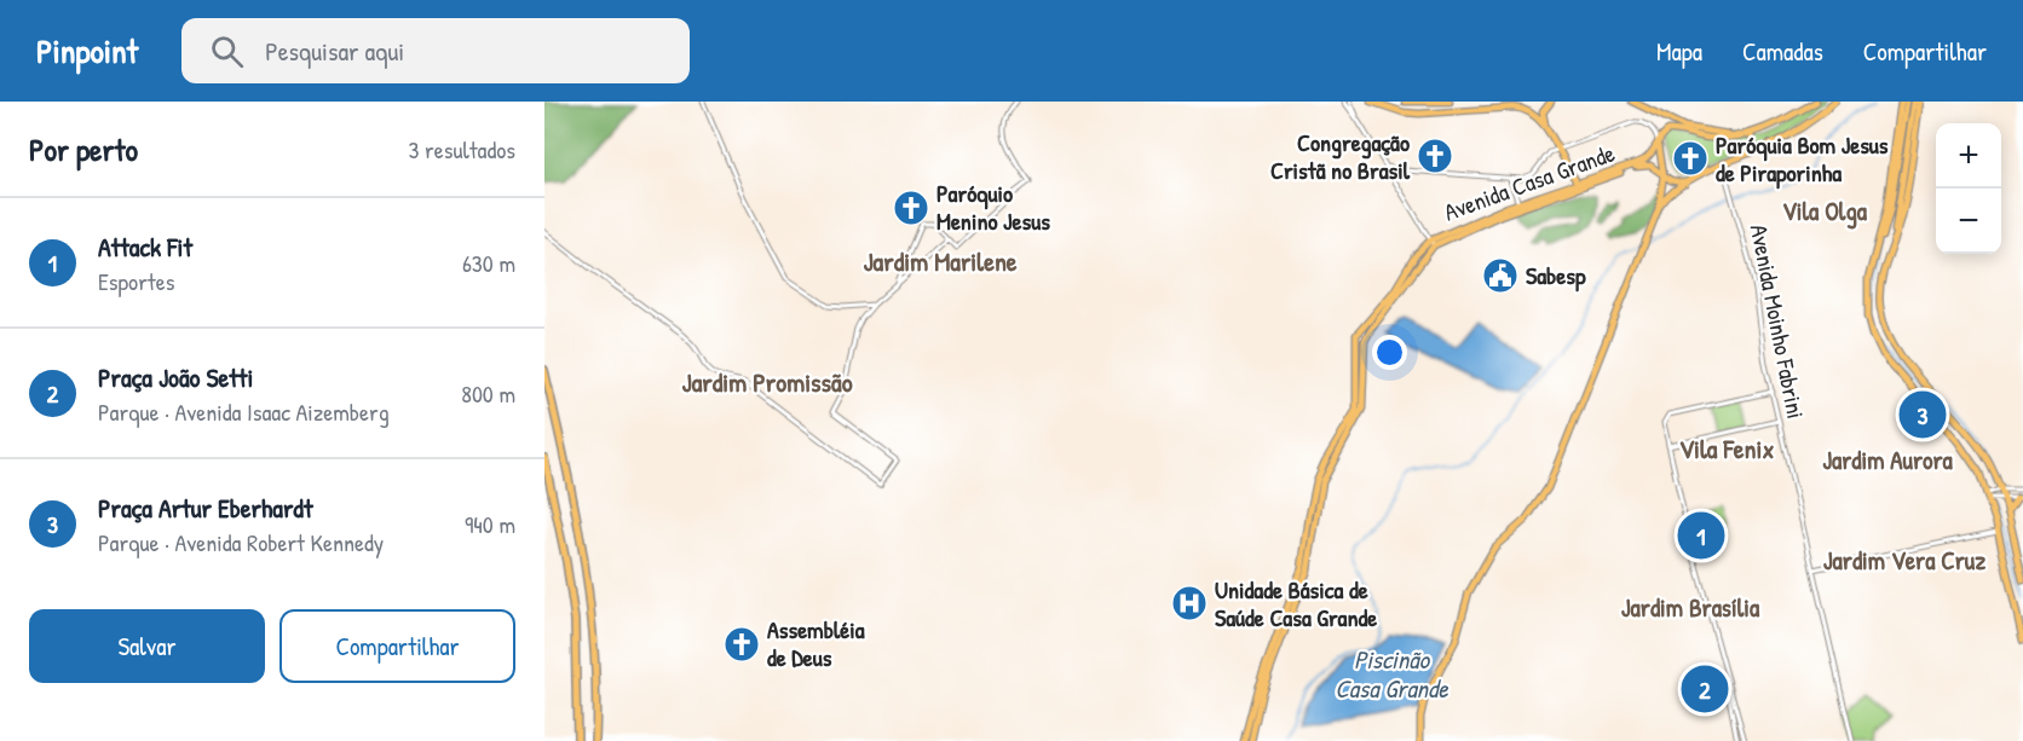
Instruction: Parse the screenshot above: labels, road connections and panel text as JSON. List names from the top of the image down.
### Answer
{
  "streets": {
    "main road": ["Avenida Casa Grande"],
    "street": ["Avenida Moinho Fabrini"]
  },
  "districts": [
    "Vila Olga",
    "Jardim Marilene",
    "Jardim Promissão",
    "Vila Fenix",
    "Jardim Aurora",
    "Jardim Vera Cruz",
    "Jardim Brasília"
  ],
  "water": ["Piscinão Casa Grande"],
  "places": {
    "church": [
      "Congregação Cristã no Brasil",
      "Paróquia Bom Jesus de Piraporinha",
      "Paróquio Menino Jesus",
      "Assembléia de Deus"
    ],
    "public building": ["Sabesp"],
    "hospital": ["Unidade Básica de Saúde Casa Grande"]
  },
  "page": {
    "header": "Pinpoint",
    "search": "Pesquisar aqui",
    "nav": ["Mapa", "Camadas", "Compartilhar"],
    "heading": ["Por perto", "3 resultados"],
    "map_buttons": ["+", "−"],
    "list": [
      {
        "mark": "1",
        "name": "Attack Fit",
        "note": "Esportes",
        "value": "630 m"
      },
      {
        "mark": "2",
        "name": "Praça João Setti",
        "note": "Parque · Avenida Isaac Aizemberg",
        "value": "800 m"
      },
      {
        "mark": "3",
        "name": "Praça Artur Eberhardt",
        "note": "Parque · Avenida Robert Kennedy",
        "value": "940 m"
      }
    ],
    "pins": ["3", "1", "2"],
    "buttons": ["Salvar", "Compartilhar"]
  }
}
